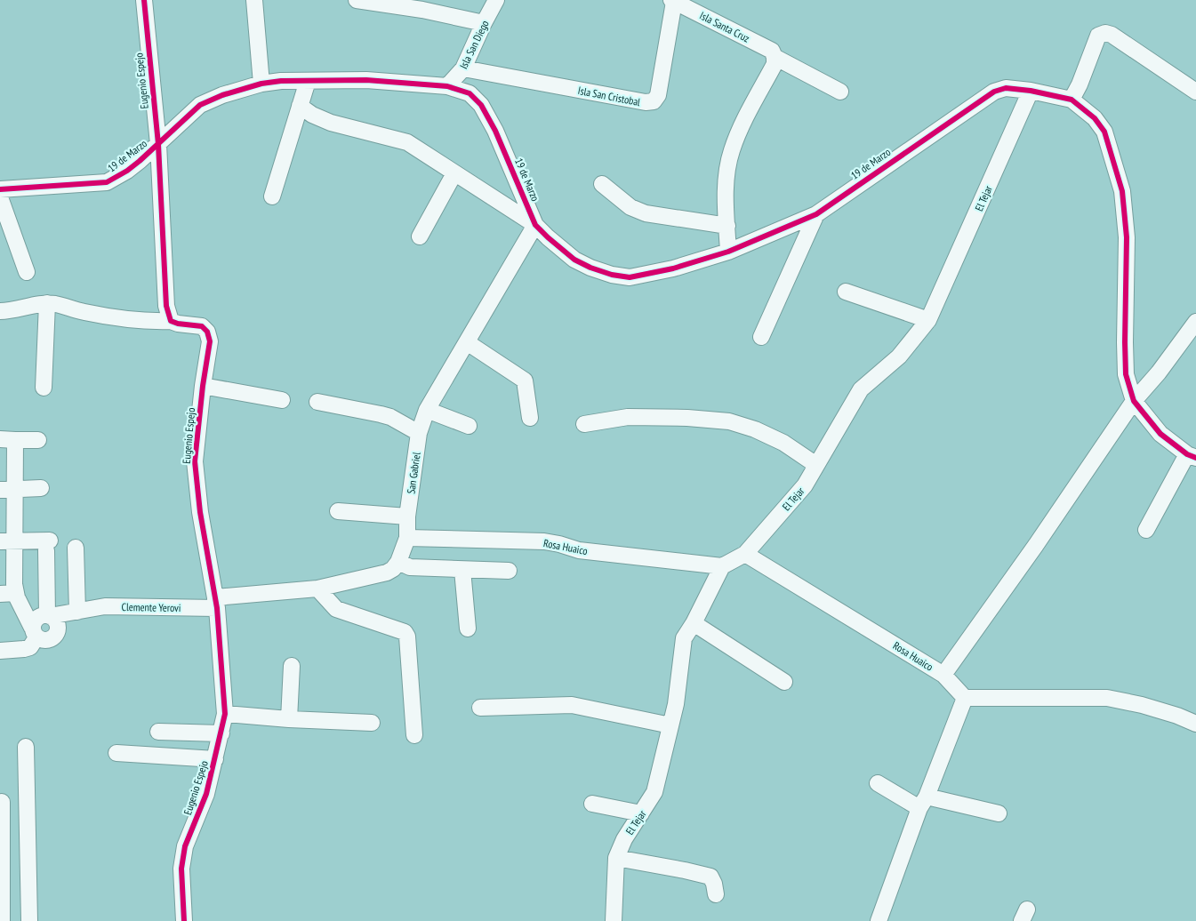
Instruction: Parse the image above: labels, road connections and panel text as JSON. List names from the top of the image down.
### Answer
{
  "streets": {
    "street": [
      "Isla Santa Cruz",
      "Isla San Diego",
      "Eugenio Espejo",
      "Isla San Cristobal",
      "19 de Marzo",
      "El Tejar",
      "San Gabriel",
      "Rosa Huaico",
      "Clemente Yerovi"
    ]
  },
  "crossings": [
    ["Isla Santa Cruz", "Isla San Cristobal"],
    ["Isla San Diego", "Isla San Cristobal"],
    ["Isla San Diego", "19 de Marzo"],
    ["Eugenio Espejo", "19 de Marzo"],
    ["Eugenio Espejo", "Clemente Yerovi"],
    ["19 de Marzo", "El Tejar"],
    ["19 de Marzo", "San Gabriel"],
    ["El Tejar", "Rosa Huaico"],
    ["San Gabriel", "Rosa Huaico"]
  ]
}
